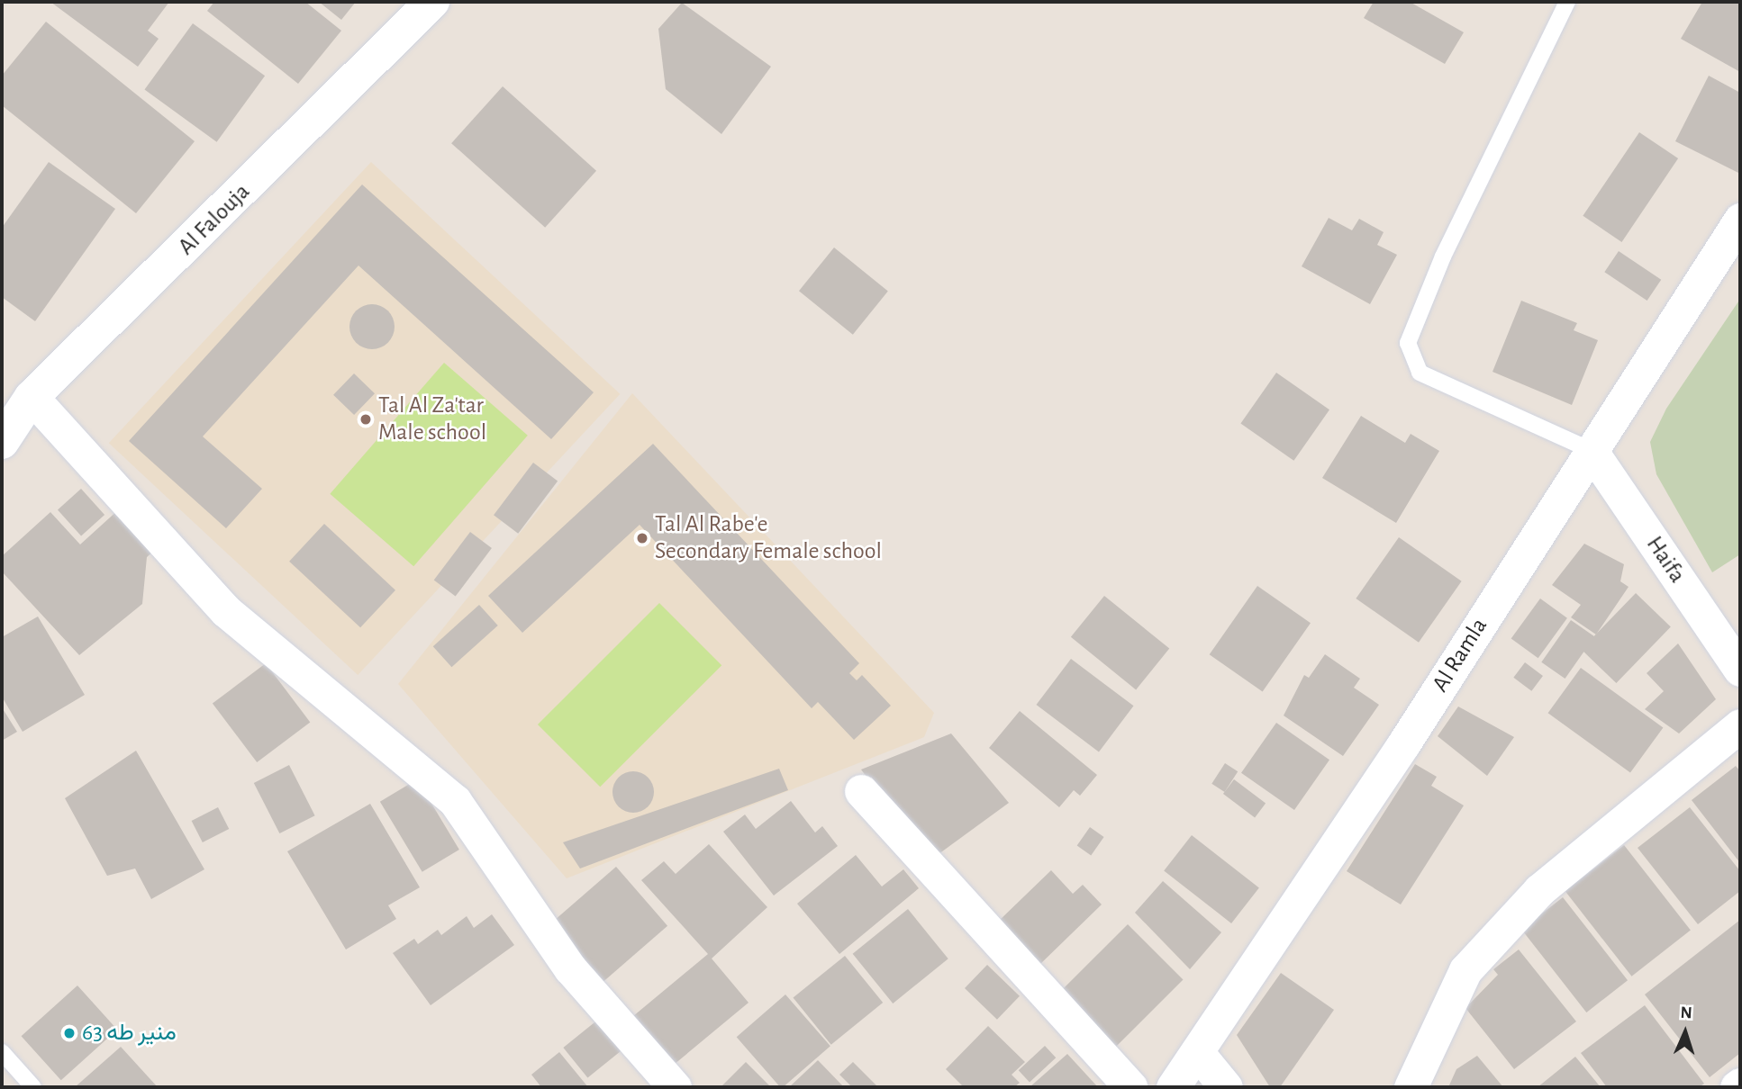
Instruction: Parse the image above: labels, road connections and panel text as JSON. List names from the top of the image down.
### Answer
{
  "streets": {
    "main road": ["Al Falouja"],
    "street": ["Haifa", "Al Ramla"]
  },
  "crossings": [
    ["Haifa", "Al Ramla"]
  ],
  "places": ["Tal Al Za'tar Male school", "Tal Al Rabe'e Secondary Female school", "منير طه 63"],
  "north": "top"
}
